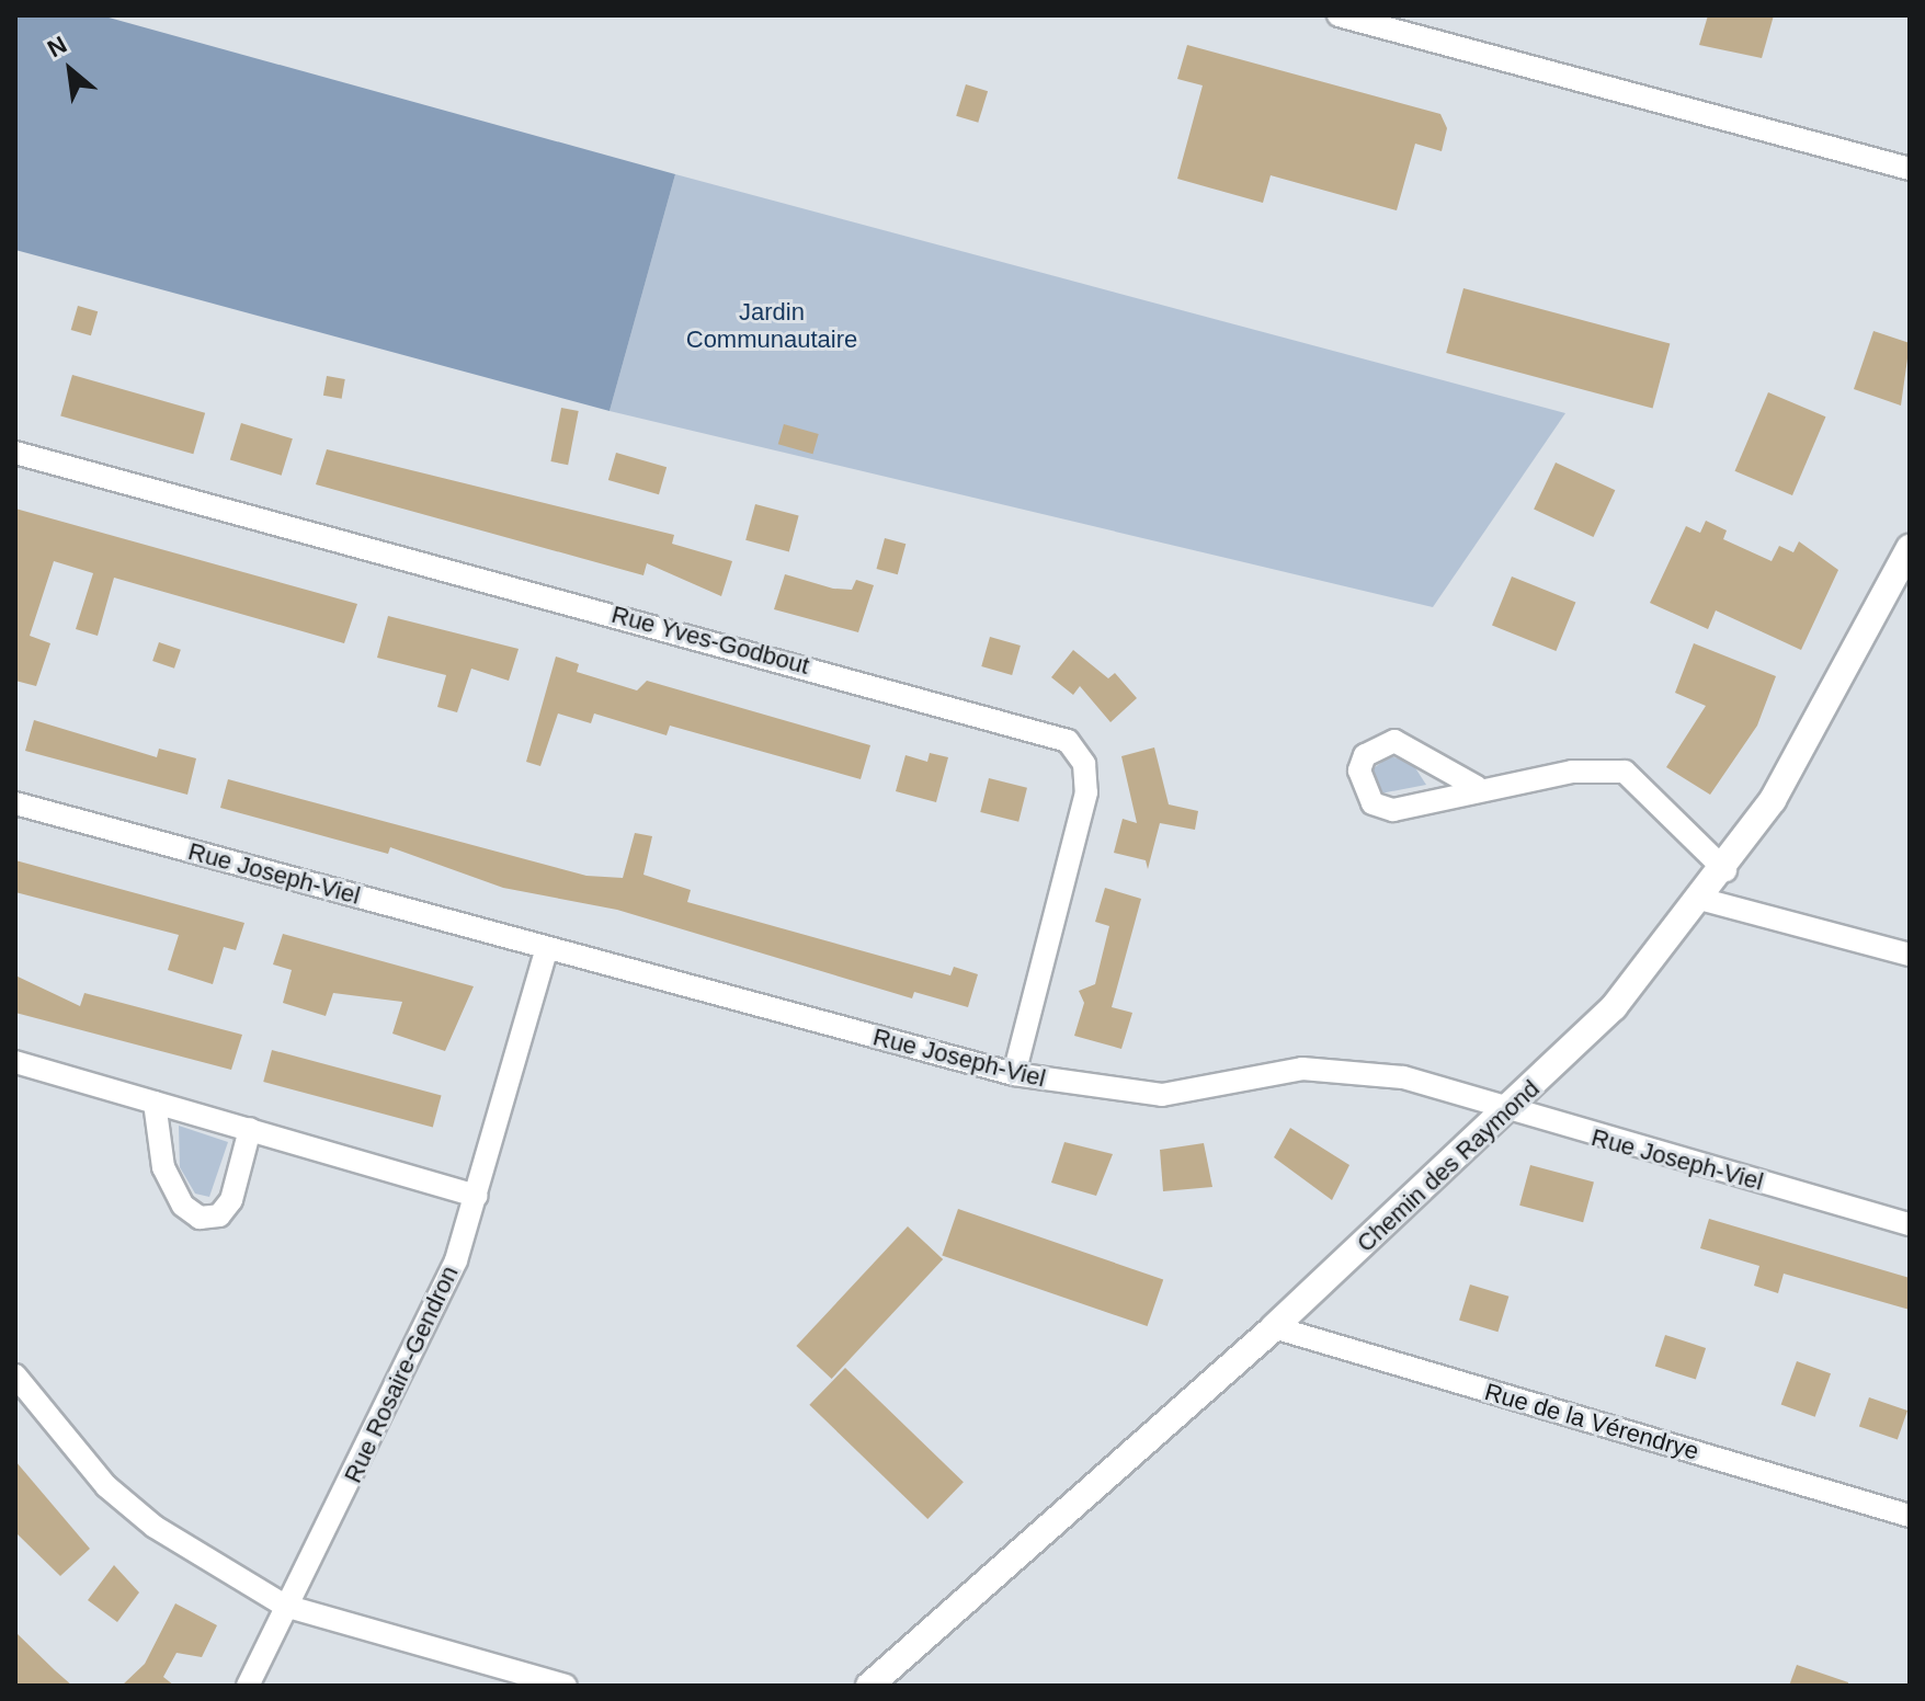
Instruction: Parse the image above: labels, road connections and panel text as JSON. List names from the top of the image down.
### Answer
{
  "streets": {
    "street": [
      "Rue Yves-Godbout",
      "Rue Joseph-Viel",
      "Chemin des Raymond",
      "Rue Rosaire-Gendron",
      "Rue de la Vérendrye"
    ]
  },
  "crossings": [
    ["Rue Yves-Godbout", "Rue Joseph-Viel"],
    ["Rue Joseph-Viel", "Chemin des Raymond"],
    ["Rue Joseph-Viel", "Rue Rosaire-Gendron"],
    ["Chemin des Raymond", "Rue de la Vérendrye"]
  ],
  "parks": ["Jardin Communautaire"],
  "north": "top left"
}
